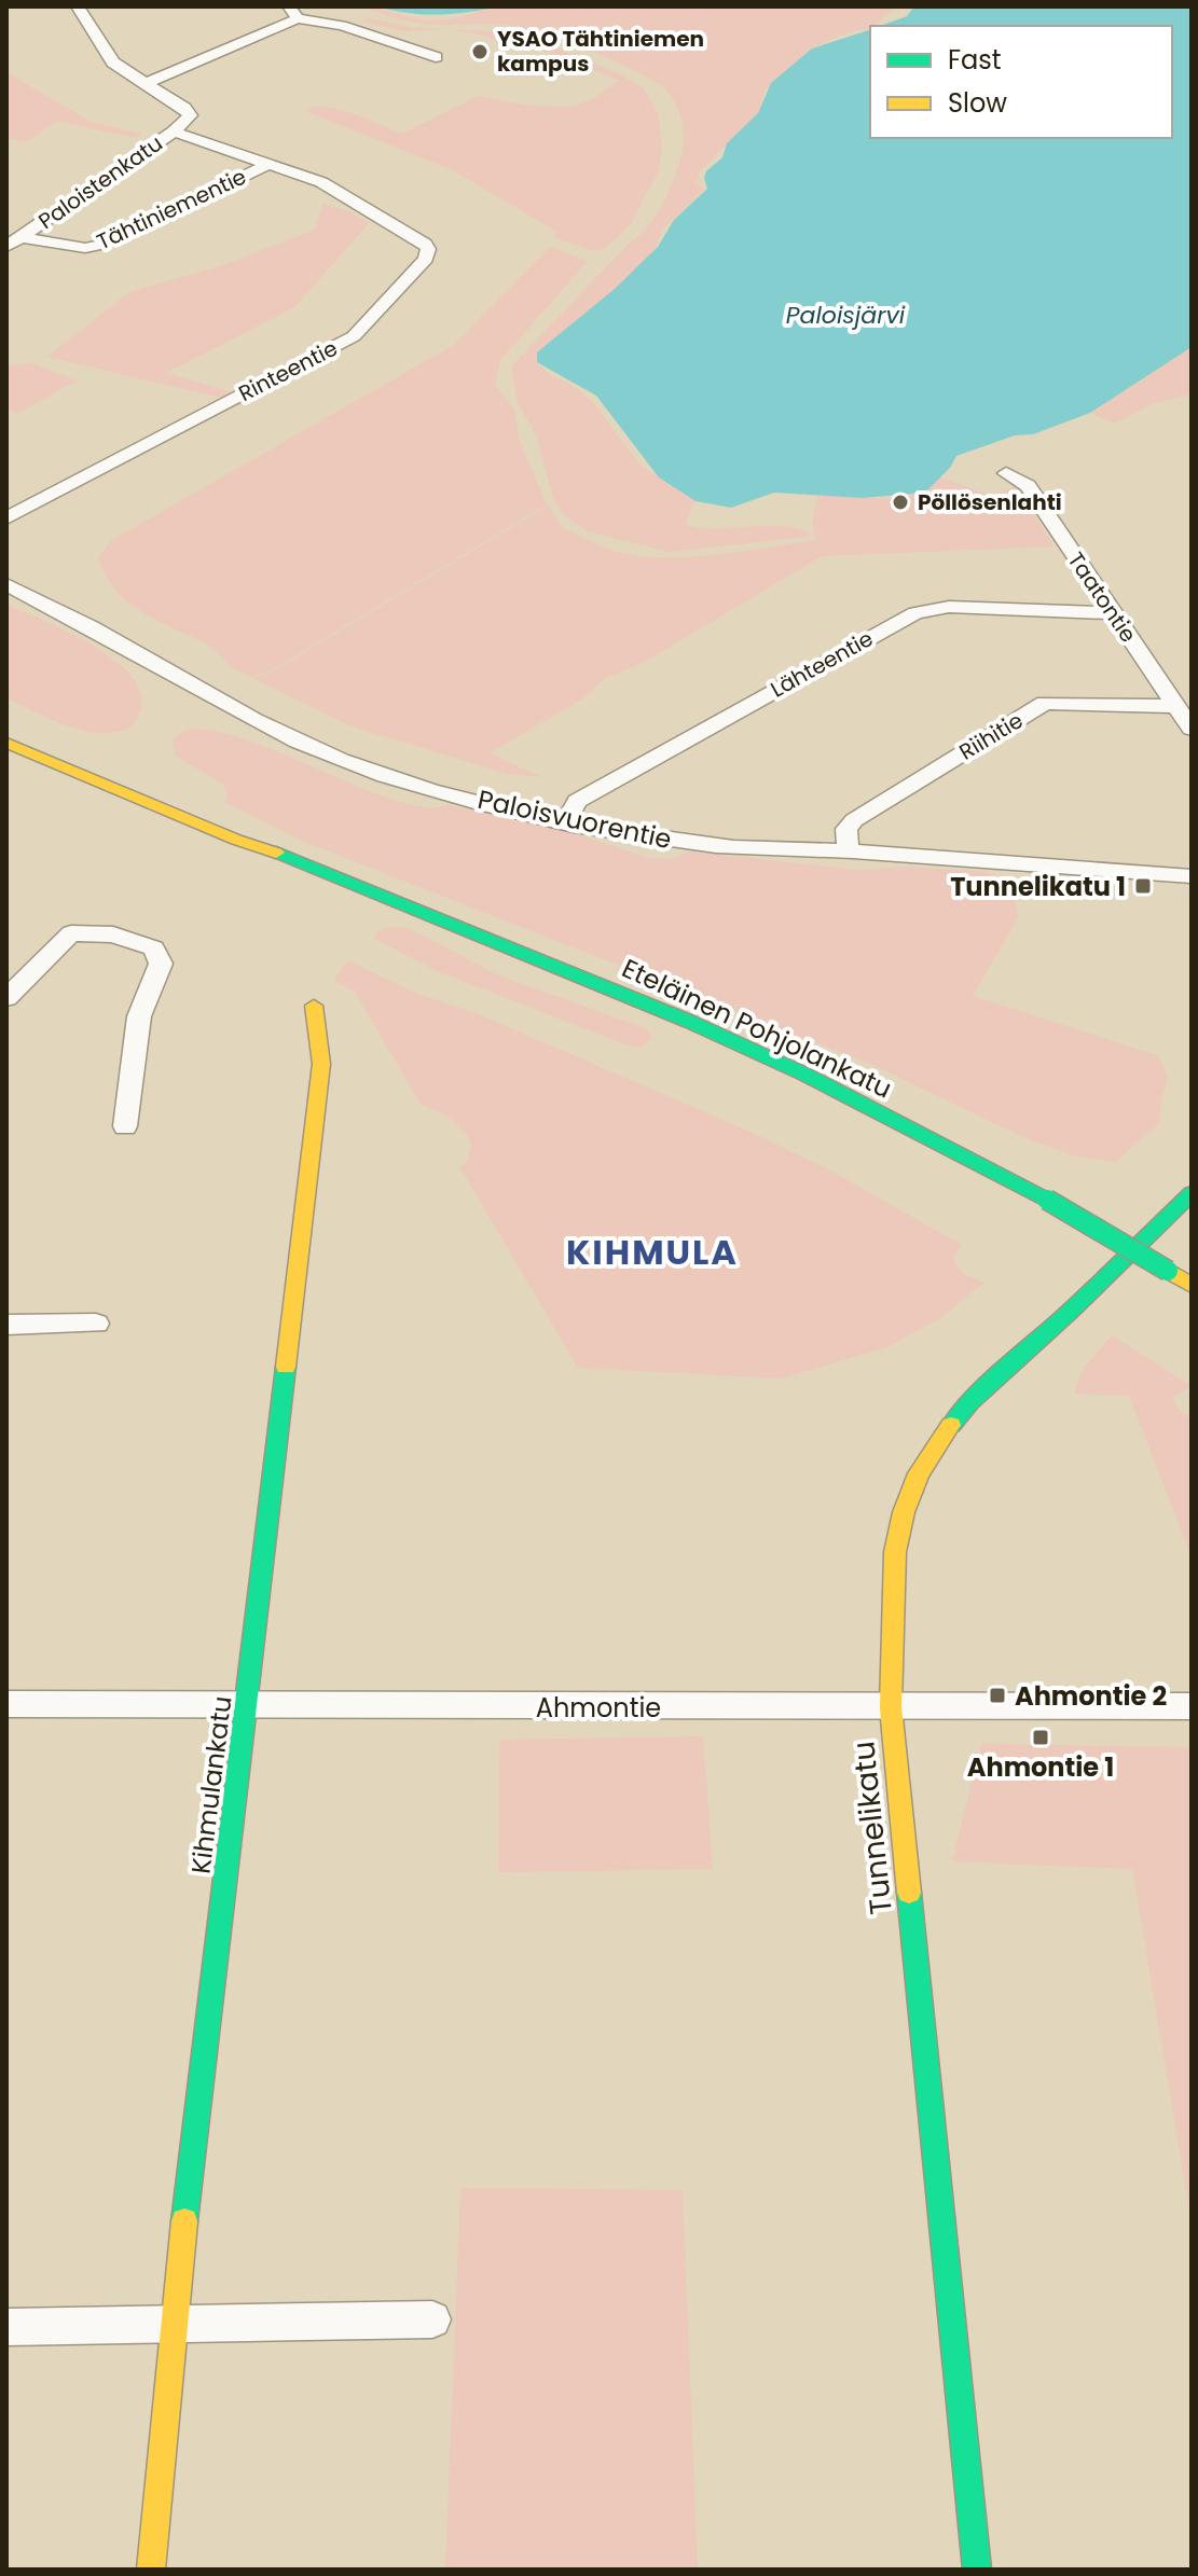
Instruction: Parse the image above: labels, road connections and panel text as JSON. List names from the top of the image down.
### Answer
{
  "streets": {
    "street": [
      "Paloistenkatu",
      "Tähtiniementie",
      "Rinteentie",
      "Taatontie",
      "Lähteentie",
      "Riihitie",
      "Paloisvuorentie",
      "Eteläinen Pohjolankatu",
      "Ahmontie",
      "Kihmulankatu",
      "Tunnelikatu"
    ]
  },
  "crossings": [
    ["Paloistenkatu", "Tähtiniementie"],
    ["Paloistenkatu", "Rinteentie"],
    ["Tähtiniementie", "Rinteentie"],
    ["Taatontie", "Lähteentie"],
    ["Taatontie", "Riihitie"],
    ["Lähteentie", "Paloisvuorentie"],
    ["Riihitie", "Paloisvuorentie"],
    ["Ahmontie", "Kihmulankatu"],
    ["Ahmontie", "Tunnelikatu"]
  ],
  "districts": ["KIHMULA"],
  "water": ["Paloisjärvi"],
  "places": {
    "other": ["YSAO Tähtiniemen kampus", "Pöllösenlahti"],
    "transit": ["Tunnelikatu 1", "Ahmontie 2", "Ahmontie 1"]
  },
  "legend": ["Fast", "Slow"]
}
